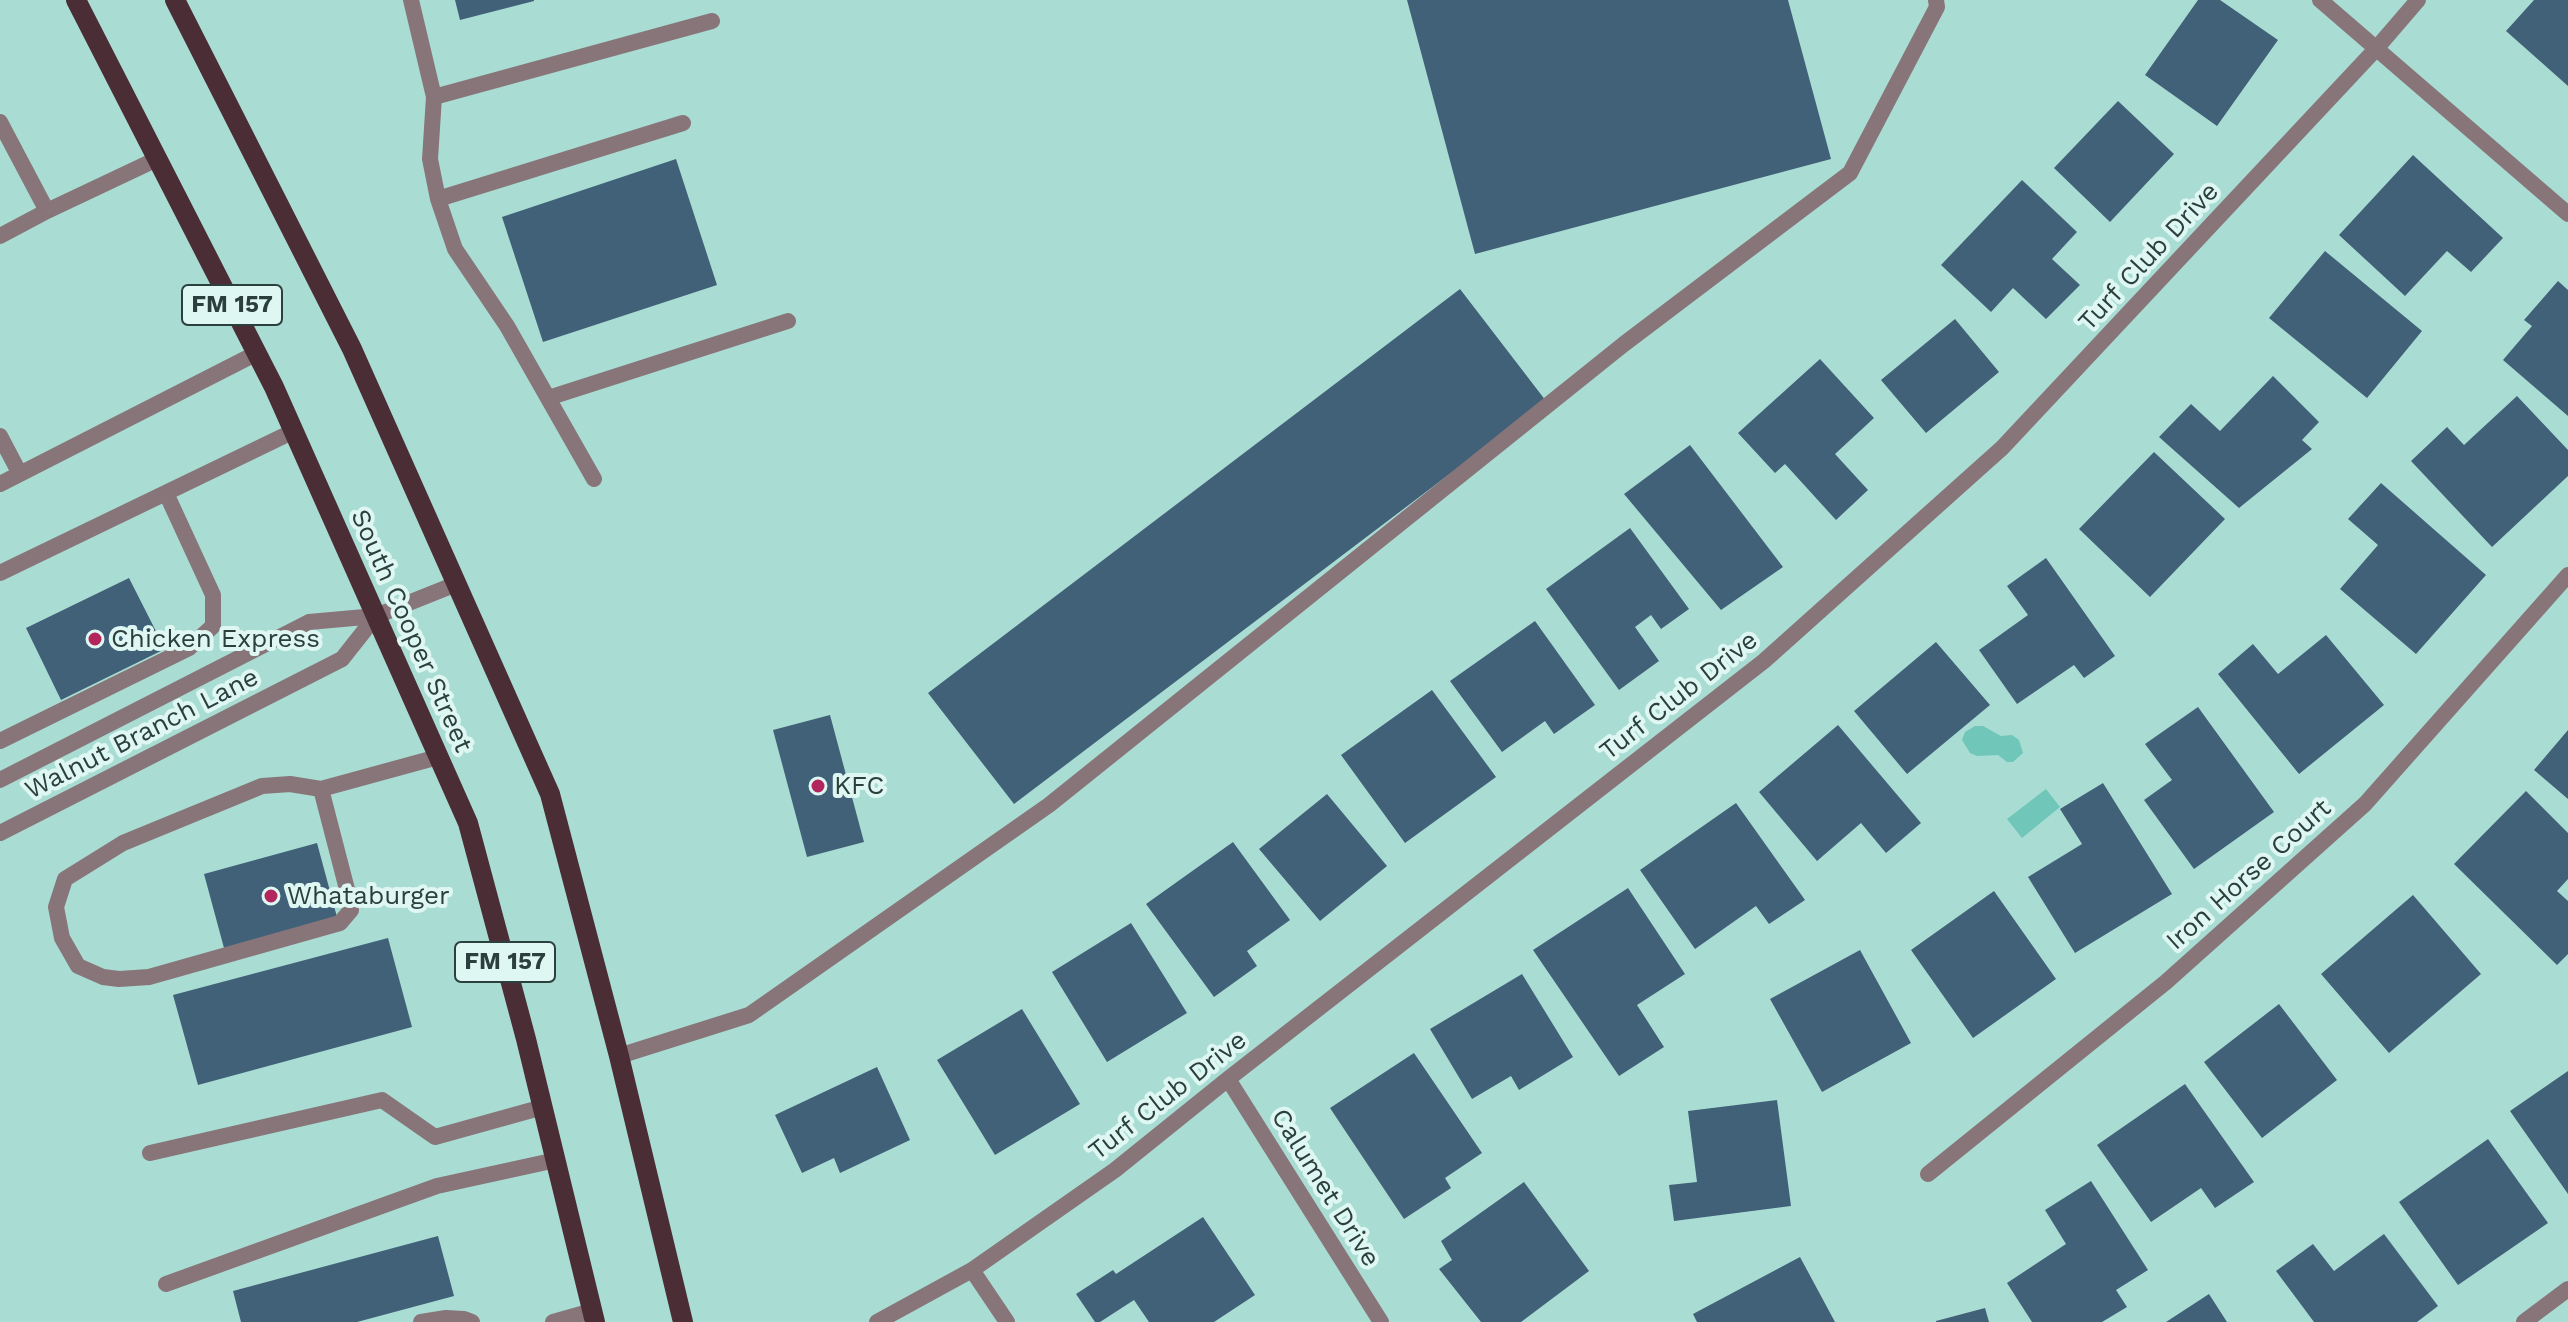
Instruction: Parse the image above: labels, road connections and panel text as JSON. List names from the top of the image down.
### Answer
{
  "streets": {
    "main road": ["FM 157", "South Cooper Street"],
    "street": [
      "Turf Club Drive",
      "Walnut Branch Lane",
      "Iron Horse Court",
      "Calumet Drive"
    ]
  },
  "crossings": [
    ["Turf Club Drive", "Calumet Drive"],
    ["FM 157", "Walnut Branch Lane"],
    ["South Cooper Street", "Walnut Branch Lane"]
  ],
  "places": ["Chicken Express", "KFC", "Whataburger"]
}
